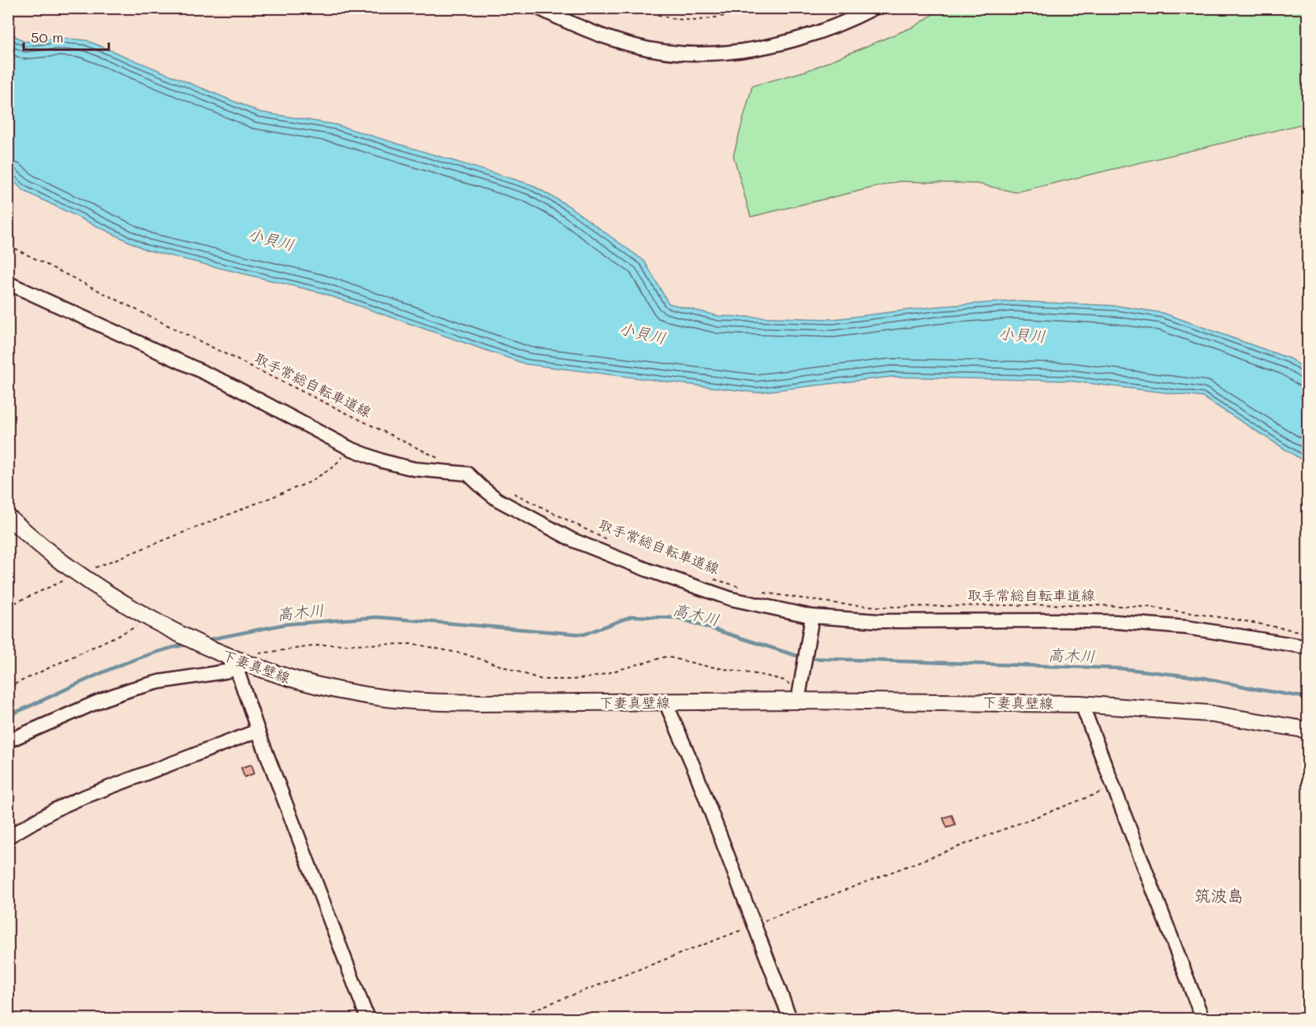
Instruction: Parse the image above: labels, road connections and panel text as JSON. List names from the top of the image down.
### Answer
{
  "streets": {
    "main road": ["下妻真壁線"],
    "path": ["取手常総自転車道線"]
  },
  "districts": ["筑波島"],
  "water": ["小貝川", "高木川"],
  "scale_bar": "50 m"
}
